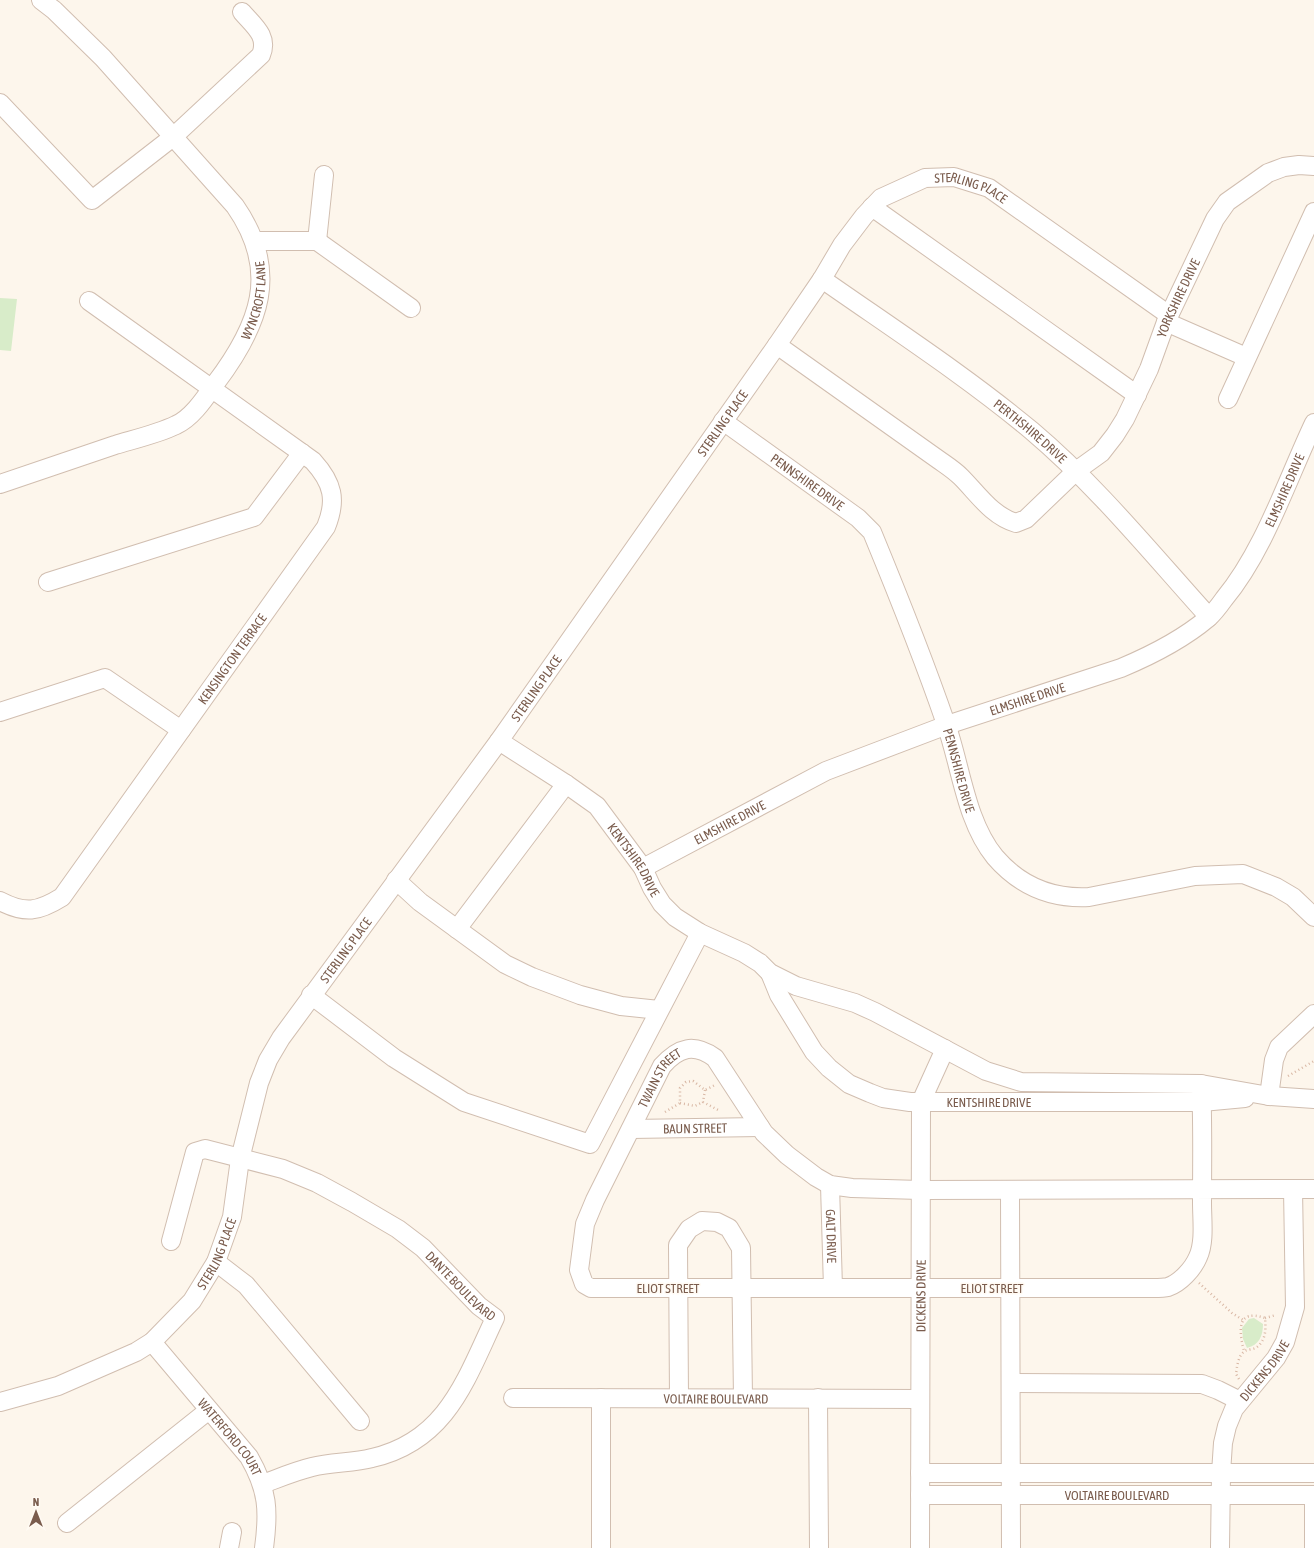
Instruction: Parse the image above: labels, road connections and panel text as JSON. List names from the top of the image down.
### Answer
{
  "streets": {
    "street": [
      "STERLING PLACE",
      "YORKSHIRE DRIVE",
      "WYNCROFT LANE",
      "PERTHSHIRE DRIVE",
      "PENNSHIRE DRIVE",
      "ELMSHIRE DRIVE",
      "KENSINGTON TERRACE",
      "KENTSHIRE DRIVE",
      "TWAIN STREET",
      "BAUN STREET",
      "GALT DRIVE",
      "DANTE BOULEVARD",
      "ELIOT STREET",
      "DICKENS DRIVE",
      "VOLTAIRE BOULEVARD",
      "WATERFORD COURT"
    ]
  },
  "crossings": [
    ["STERLING PLACE", "YORKSHIRE DRIVE"],
    ["STERLING PLACE", "PERTHSHIRE DRIVE"],
    ["STERLING PLACE", "PENNSHIRE DRIVE"],
    ["STERLING PLACE", "KENTSHIRE DRIVE"],
    ["STERLING PLACE", "DANTE BOULEVARD"],
    ["STERLING PLACE", "WATERFORD COURT"],
    ["YORKSHIRE DRIVE", "PERTHSHIRE DRIVE"],
    ["WYNCROFT LANE", "KENSINGTON TERRACE"],
    ["PERTHSHIRE DRIVE", "ELMSHIRE DRIVE"],
    ["PENNSHIRE DRIVE", "ELMSHIRE DRIVE"],
    ["ELMSHIRE DRIVE", "KENTSHIRE DRIVE"],
    ["KENTSHIRE DRIVE", "ELIOT STREET"],
    ["KENTSHIRE DRIVE", "DICKENS DRIVE"],
    ["TWAIN STREET", "BAUN STREET"],
    ["TWAIN STREET", "GALT DRIVE"],
    ["TWAIN STREET", "ELIOT STREET"],
    ["TWAIN STREET", "DICKENS DRIVE"],
    ["GALT DRIVE", "ELIOT STREET"],
    ["DANTE BOULEVARD", "WATERFORD COURT"],
    ["ELIOT STREET", "DICKENS DRIVE"],
    ["DICKENS DRIVE", "VOLTAIRE BOULEVARD"]
  ],
  "north": "top"
}
